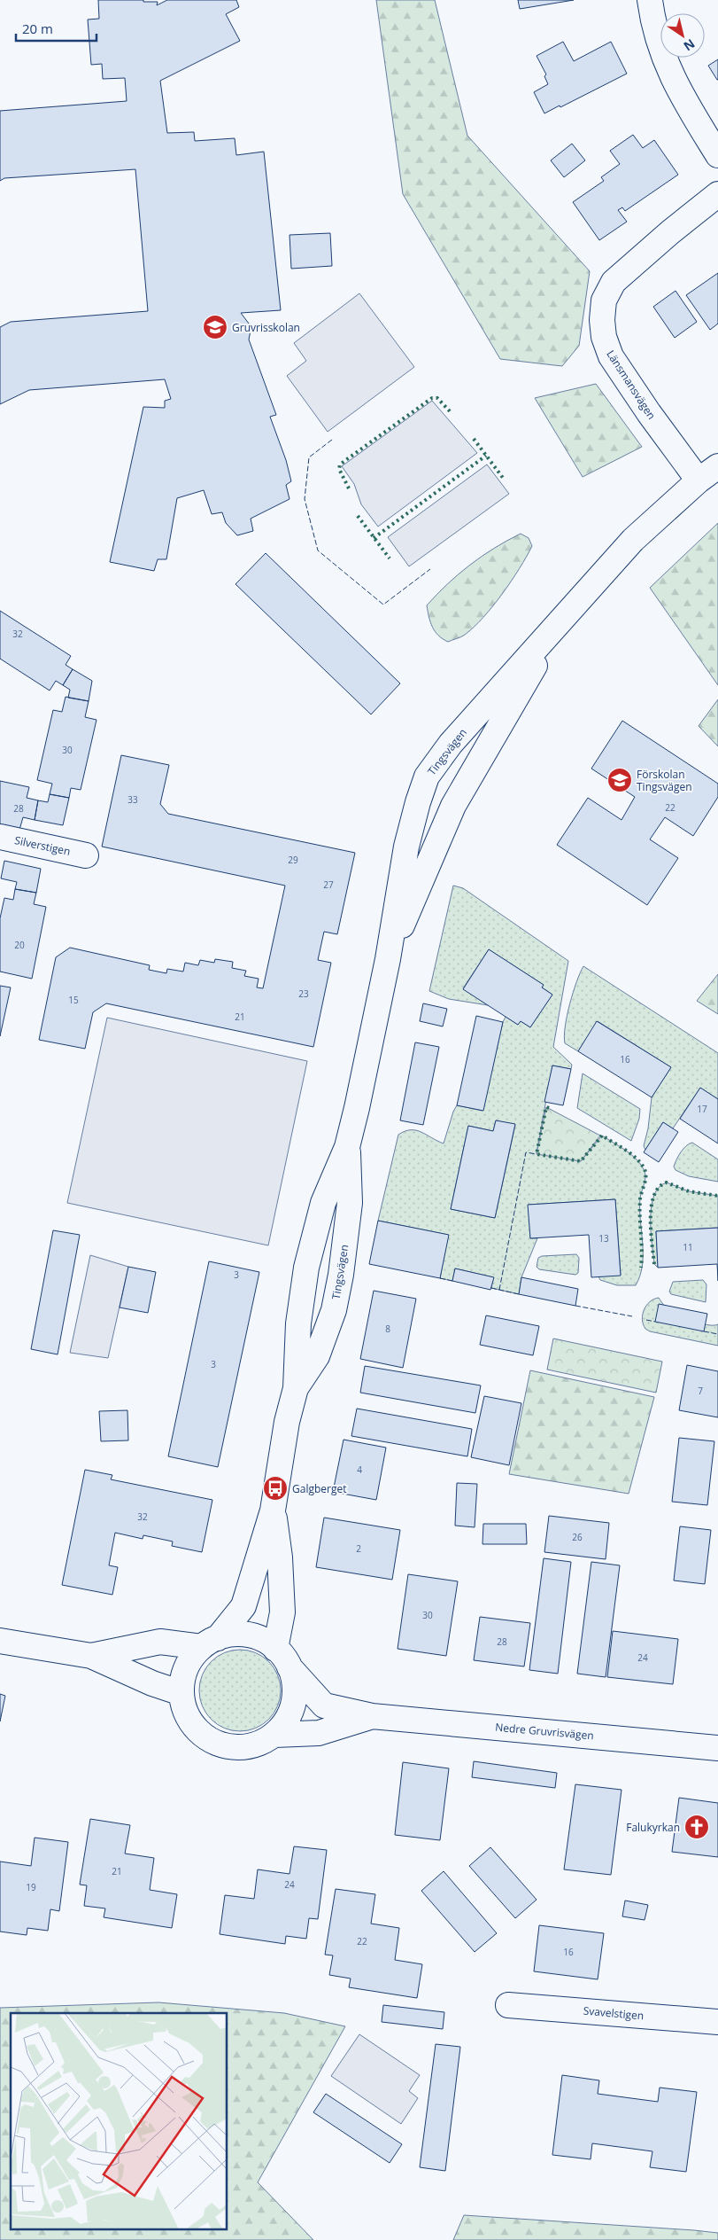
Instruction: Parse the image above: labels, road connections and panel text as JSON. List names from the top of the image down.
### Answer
{
  "streets": {
    "street": [
      "Länsmansvägen",
      "Tingsvägen",
      "Silverstigen",
      "Nedre Gruvrisvägen",
      "Svavelstigen"
    ]
  },
  "crossings": [
    ["Länsmansvägen", "Tingsvägen"],
    ["Tingsvägen", "Nedre Gruvrisvägen"]
  ],
  "places": {
    "school or university": ["Gruvrisskolan", "Förskolan Tingsvägen"],
    "bus stop": ["Galgberget"],
    "church": ["Falukyrkan"]
  },
  "house_numbers": [
    "32",
    "30",
    "33",
    "22",
    "28",
    "29",
    "27",
    "20",
    "23",
    "15",
    "21",
    "16",
    "17",
    "13",
    "11",
    "3",
    "8",
    "3",
    "7",
    "4",
    "32",
    "26",
    "2",
    "30",
    "28",
    "24",
    "21",
    "24",
    "19",
    "22",
    "16"
  ],
  "scale_bar": "20 m",
  "north": "bottom right"
}
